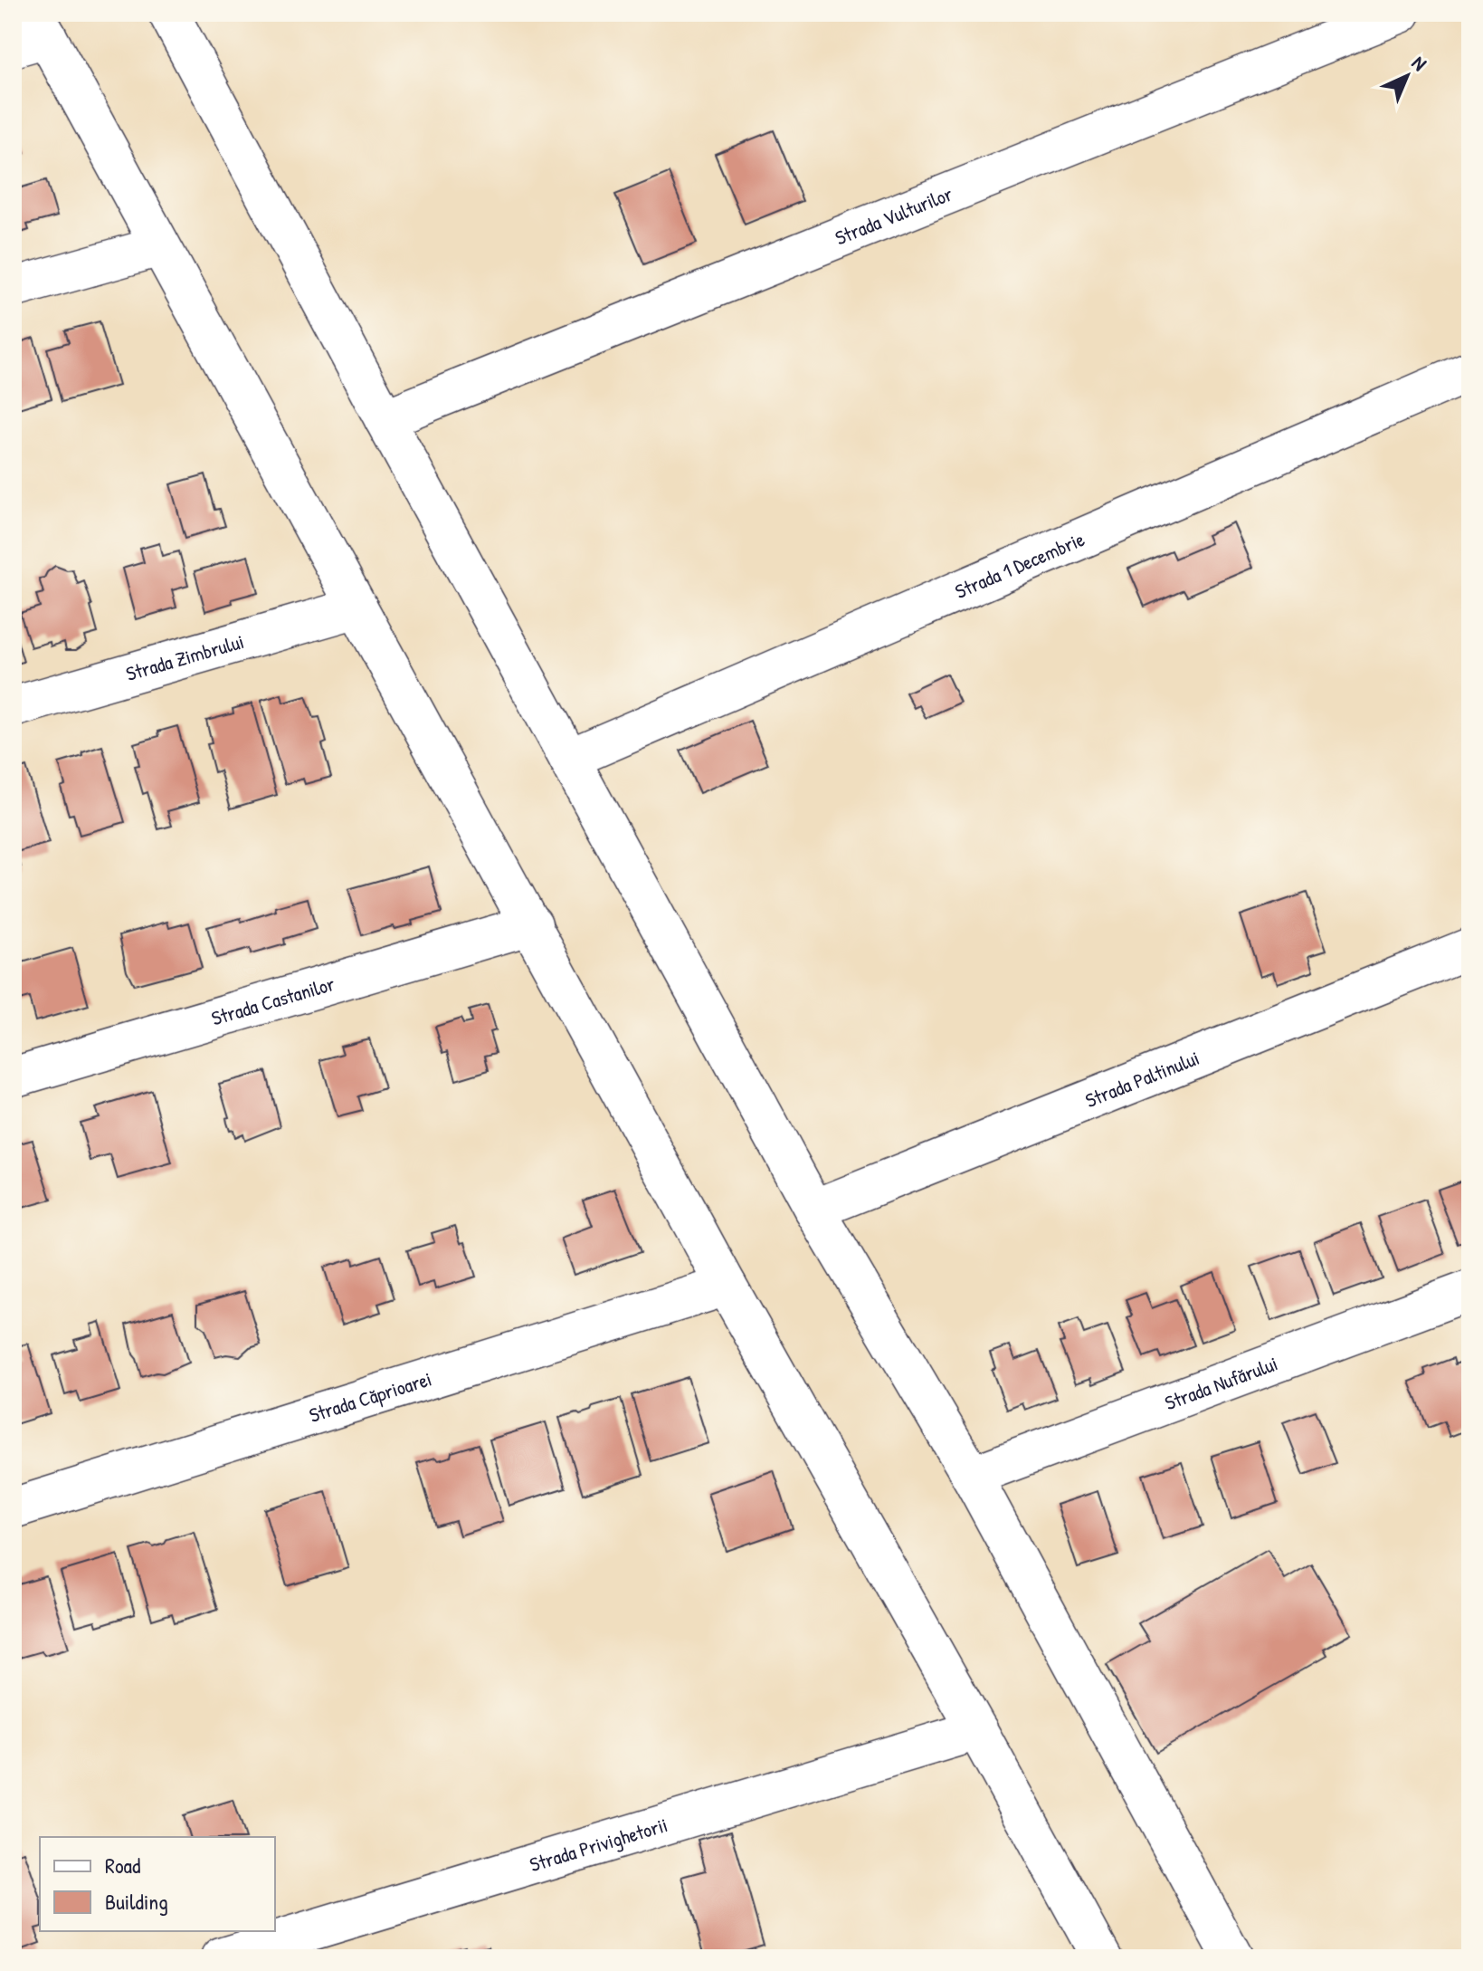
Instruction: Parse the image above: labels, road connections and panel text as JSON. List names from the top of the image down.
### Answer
{
  "streets": {
    "street": [
      "Strada Vulturilor",
      "Strada 1 Decembrie",
      "Strada Zimbrului",
      "Strada Castanilor",
      "Strada Paltinului",
      "Strada Nufărului",
      "Strada Căprioarei",
      "Strada Privighetorii"
    ]
  },
  "legend": ["Road", "Building"],
  "north": "top right"
}
